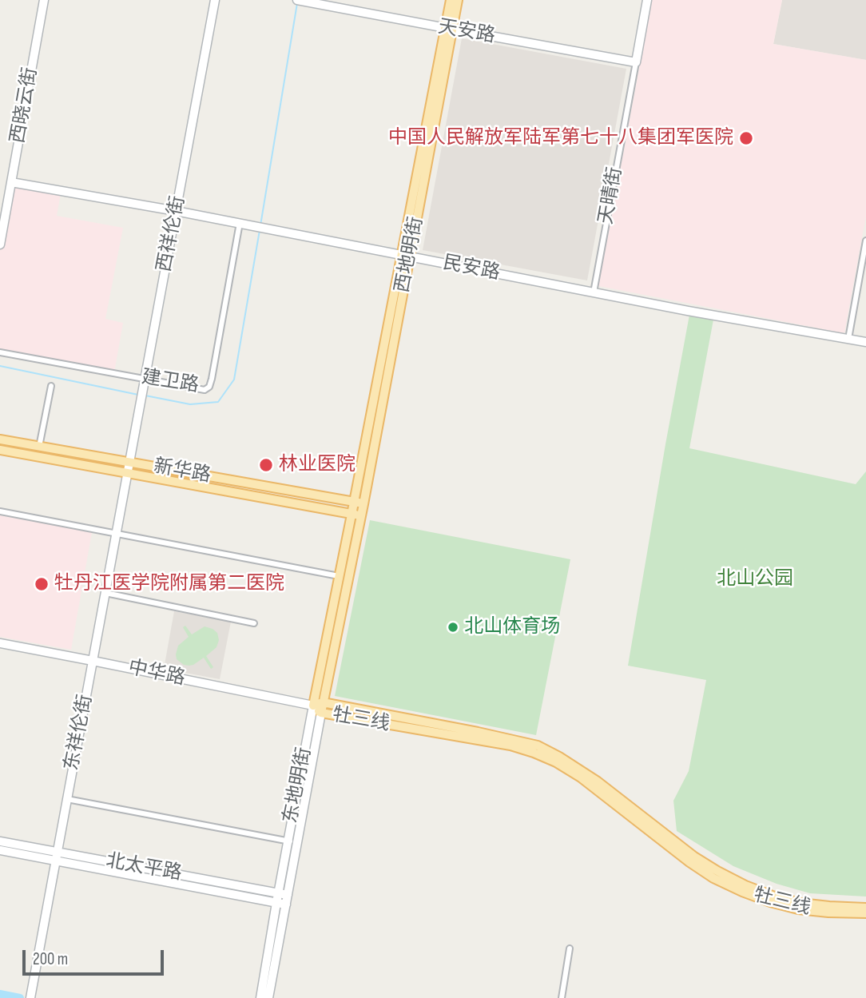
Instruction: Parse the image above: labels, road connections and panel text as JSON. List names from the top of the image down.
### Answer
{
  "streets": {
    "main road": [
      "西地明街",
      "新华路",
      "牡三线",
      "东地明街"
    ],
    "street": [
      "天安路",
      "西晓云街",
      "天晴街",
      "西祥伦街",
      "民安路",
      "建卫路",
      "中华路",
      "东祥伦街",
      "北太平路"
    ]
  },
  "crossings": [
    ["天安路", "天晴街"],
    ["天安路", "西地明街"],
    ["西晓云街", "民安路"],
    ["天晴街", "民安路"],
    ["西祥伦街", "民安路"],
    ["西祥伦街", "建卫路"],
    ["西祥伦街", "新华路"],
    ["西祥伦街", "东祥伦街"],
    ["西地明街", "民安路"],
    ["西地明街", "新华路"],
    ["西地明街", "东地明街"],
    ["民安路", "建卫路"],
    ["新华路", "东祥伦街"],
    ["新华路", "东地明街"],
    ["中华路", "牡三线"],
    ["中华路", "东祥伦街"],
    ["中华路", "东地明街"],
    ["牡三线", "东地明街"],
    ["东祥伦街", "北太平路"],
    ["东地明街", "北太平路"]
  ],
  "parks": ["北山公园"],
  "places": [
    "中国人民解放军陆军第七十八集团军医院",
    "林业医院",
    "牡丹江医学院附属第二医院",
    "北山体育场"
  ],
  "scale_bar": "200 m"
}
